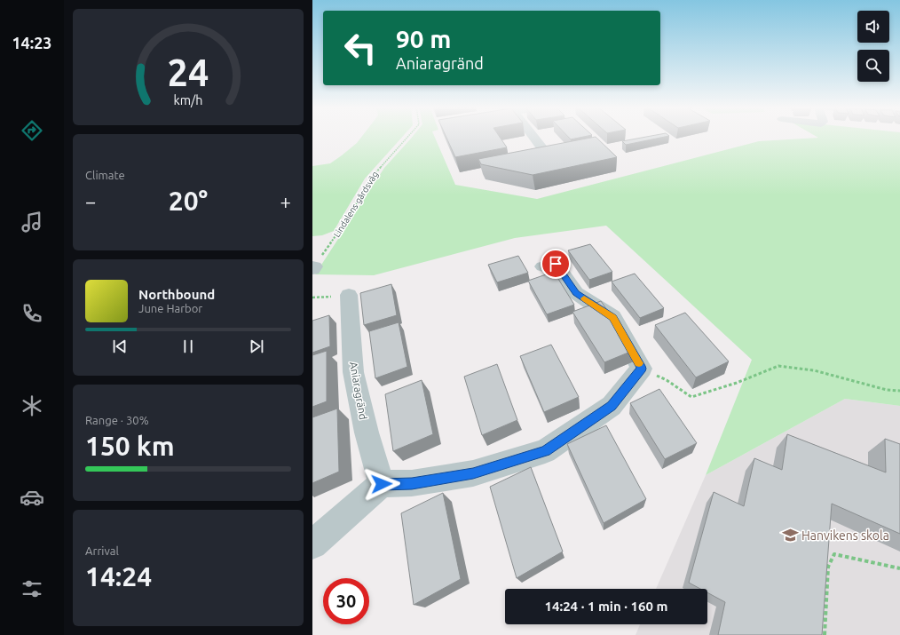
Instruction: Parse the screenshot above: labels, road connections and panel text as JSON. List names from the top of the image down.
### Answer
{
  "streets": {
    "street": ["Aniaragränd"],
    "path": ["Lindalens gårdsväg"]
  },
  "places": {
    "school or university": ["Hanvikens skola"]
  },
  "page": {
    "tabs": "14:23",
    "turn": ["90 m", "Aniaragränd"],
    "tile": [
      "Climate",
      ["Range · 30%", "150 km"],
      ["Arrival", "14:24"]
    ],
    "heat": ["−", "20°", "+"],
    "song": ["Northbound", "June Harbor"],
    "limit": "30",
    "trip": "14:24 · 1 min · 160 m",
    "gauge": ["24", "km/h"]
  }
}
